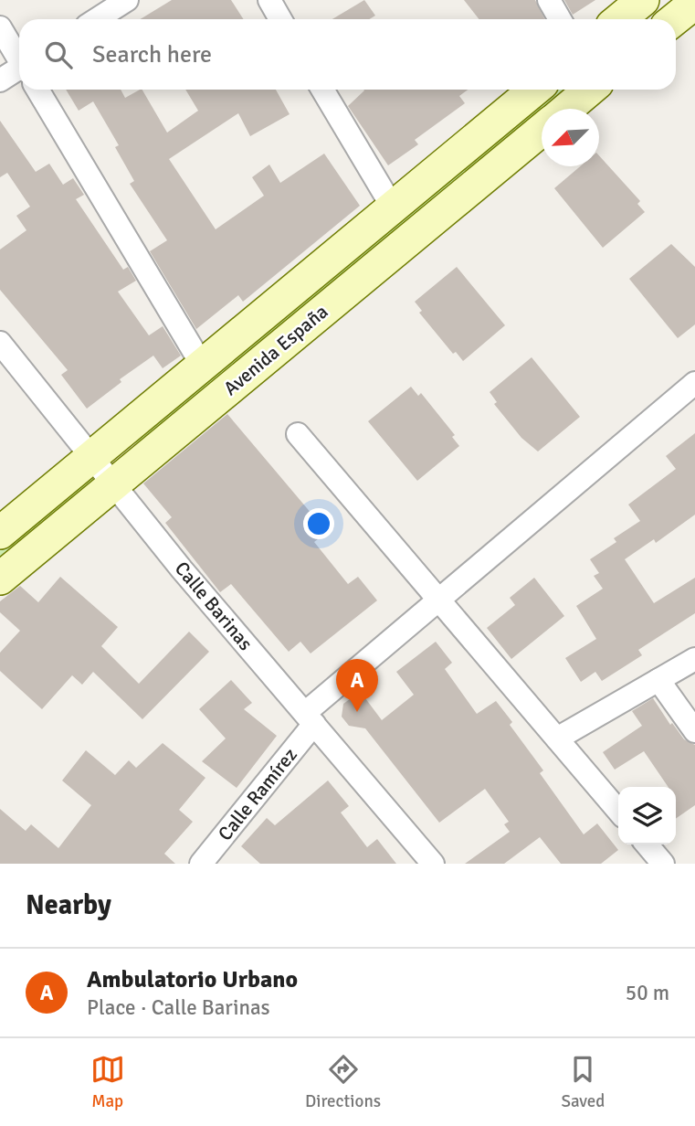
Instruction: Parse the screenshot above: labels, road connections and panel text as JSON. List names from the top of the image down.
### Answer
{
  "streets": {
    "main road": ["Avenida España"],
    "street": ["Calle Barinas", "Calle Ramírez"]
  },
  "crossings": [
    ["Avenida España", "Calle Barinas"],
    ["Calle Barinas", "Calle Ramírez"]
  ],
  "north": "bottom left",
  "page": {
    "search": "Search here",
    "pins": "A",
    "heading": "Nearby",
    "list": [
      {
        "mark": "A",
        "name": "Ambulatorio Urbano",
        "note": "Place · Calle Barinas",
        "value": "50 m"
      }
    ],
    "nav": ["Map", "Directions", "Saved"]
  }
}
